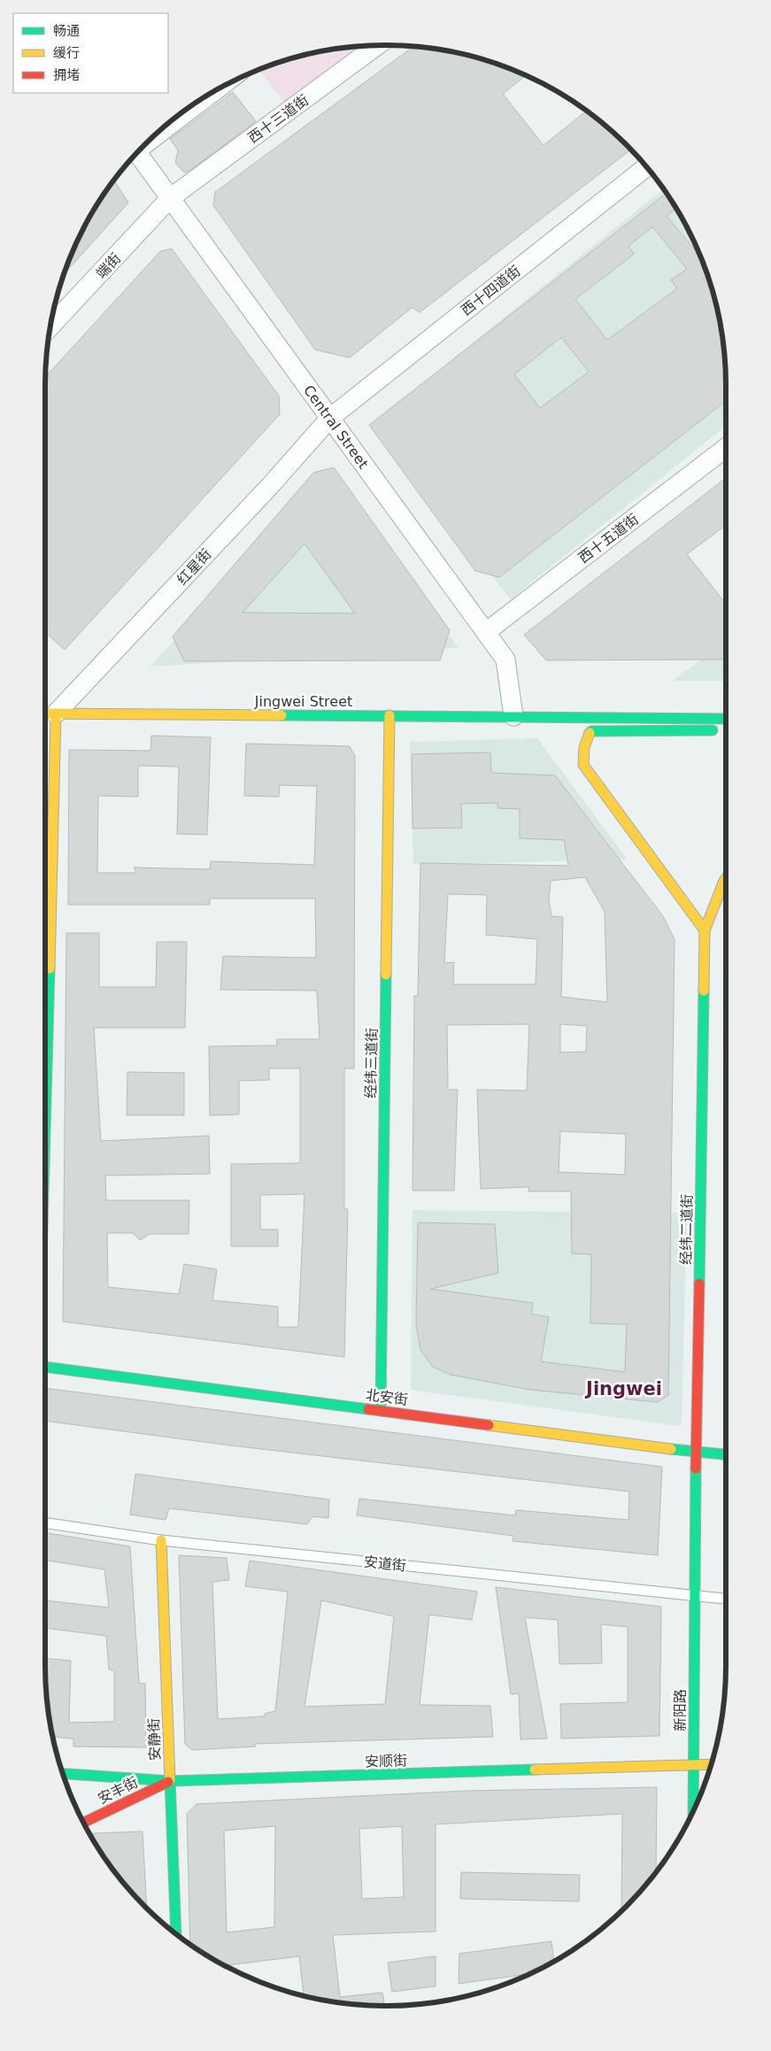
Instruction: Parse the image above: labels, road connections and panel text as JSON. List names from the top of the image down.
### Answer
{
  "streets": {
    "main road": [
      "Jingwei Street",
      "经纬三道街",
      "经纬二道街",
      "北安街",
      "新阳路",
      "安静街",
      "安顺街",
      "安丰街"
    ],
    "street": [
      "西十三道街",
      "端街",
      "西十四道街",
      "Central Street",
      "西十五道街",
      "红星街"
    ],
    "lane": ["安道街"]
  },
  "crossings": [
    ["西十三道街", "端街"],
    ["西十三道街", "Central Street"],
    ["端街", "Central Street"],
    ["西十四道街", "Central Street"],
    ["西十四道街", "红星街"],
    ["Central Street", "西十五道街"],
    ["Central Street", "红星街"],
    ["Central Street", "Jingwei Street"],
    ["红星街", "Jingwei Street"],
    ["Jingwei Street", "经纬三道街"],
    ["经纬三道街", "北安街"],
    ["经纬二道街", "北安街"],
    ["经纬二道街", "安道街"],
    ["经纬二道街", "新阳路"],
    ["安道街", "新阳路"],
    ["安道街", "安静街"],
    ["新阳路", "安顺街"],
    ["安静街", "安顺街"],
    ["安静街", "安丰街"],
    ["安顺街", "安丰街"]
  ],
  "districts": ["Jingwei"],
  "legend": ["畅通", "缓行", "拥堵"]
}
